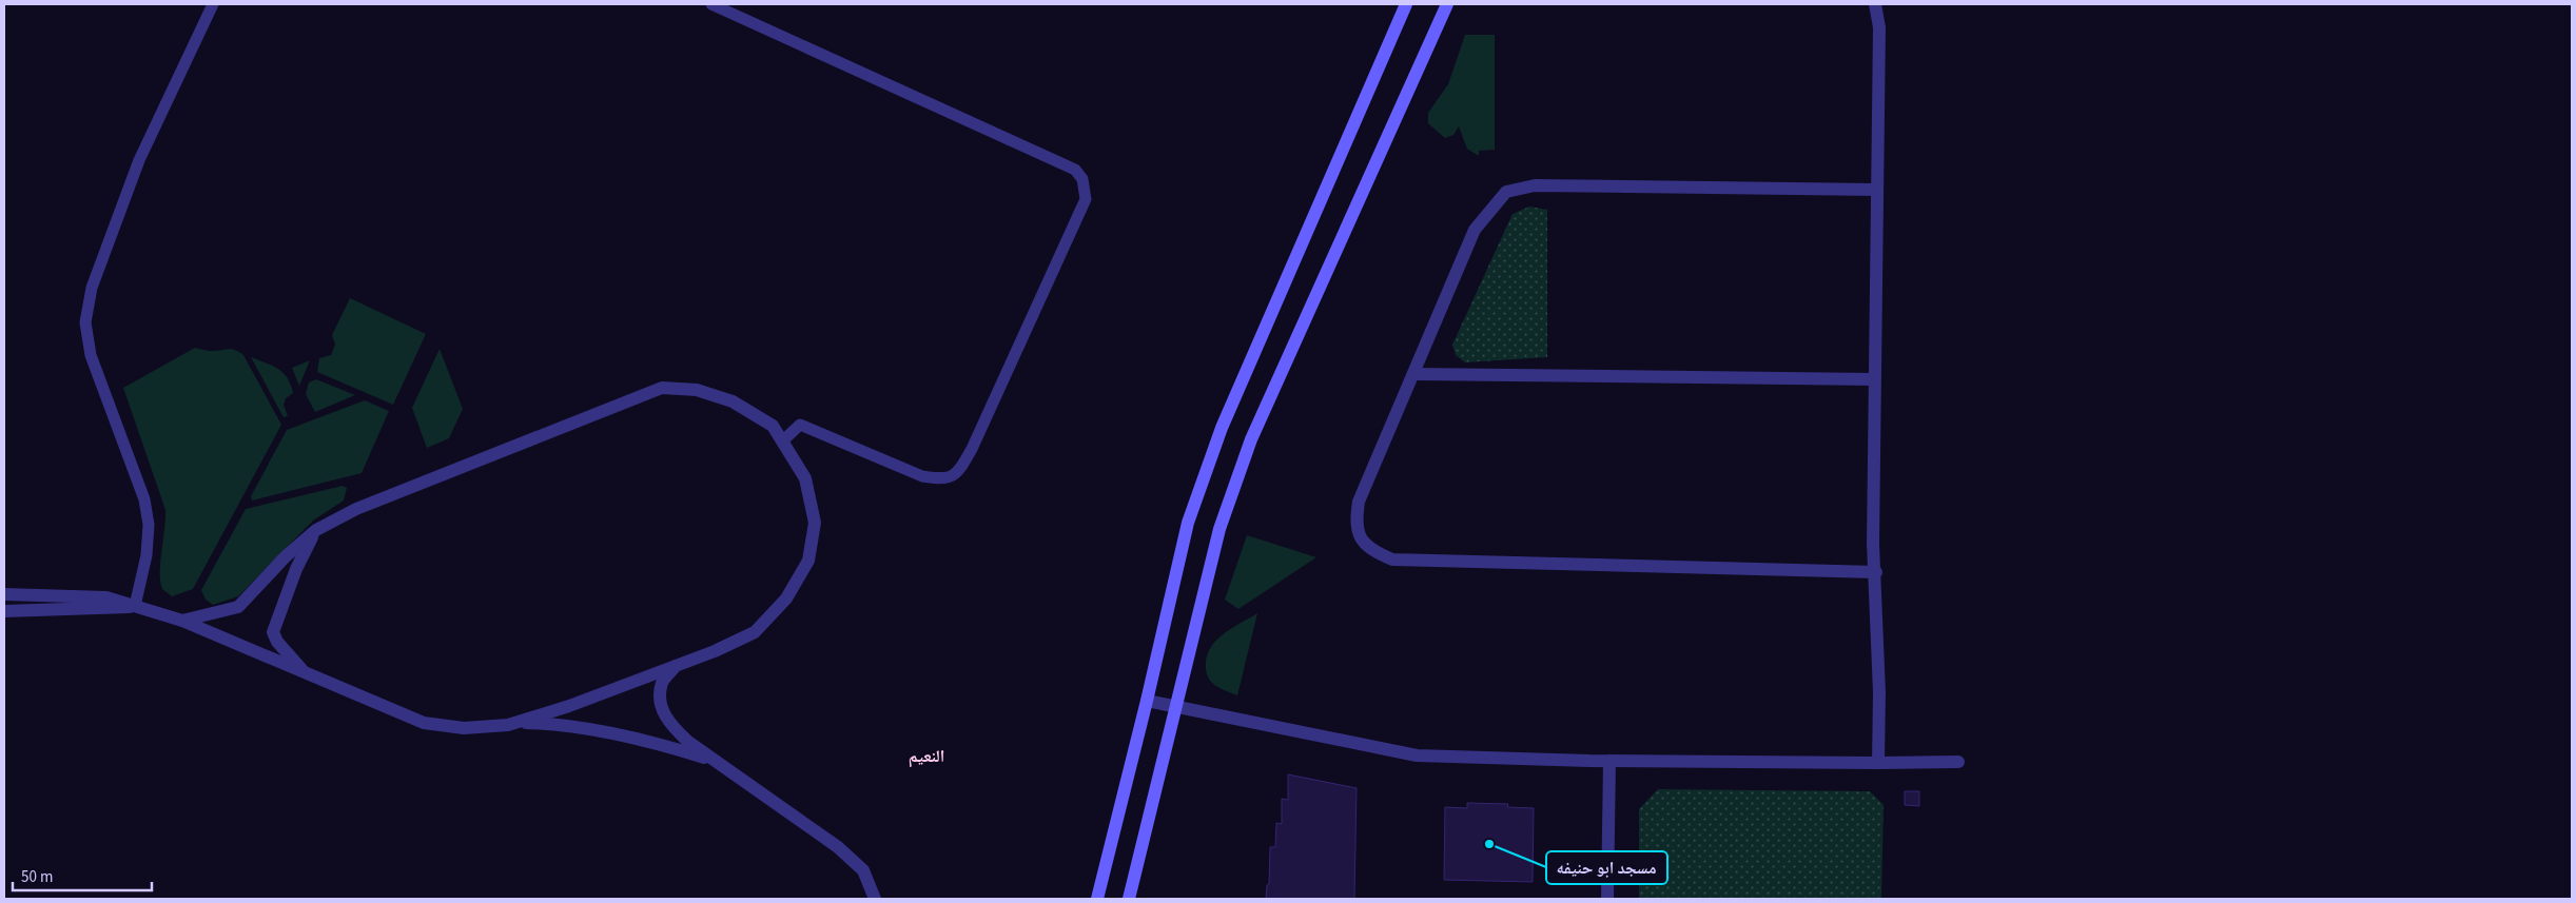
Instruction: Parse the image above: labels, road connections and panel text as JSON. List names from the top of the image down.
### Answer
{
  "districts": ["النعيم"],
  "places": ["مسجد ابو حنيفه"],
  "scale_bar": "50 m"
}
